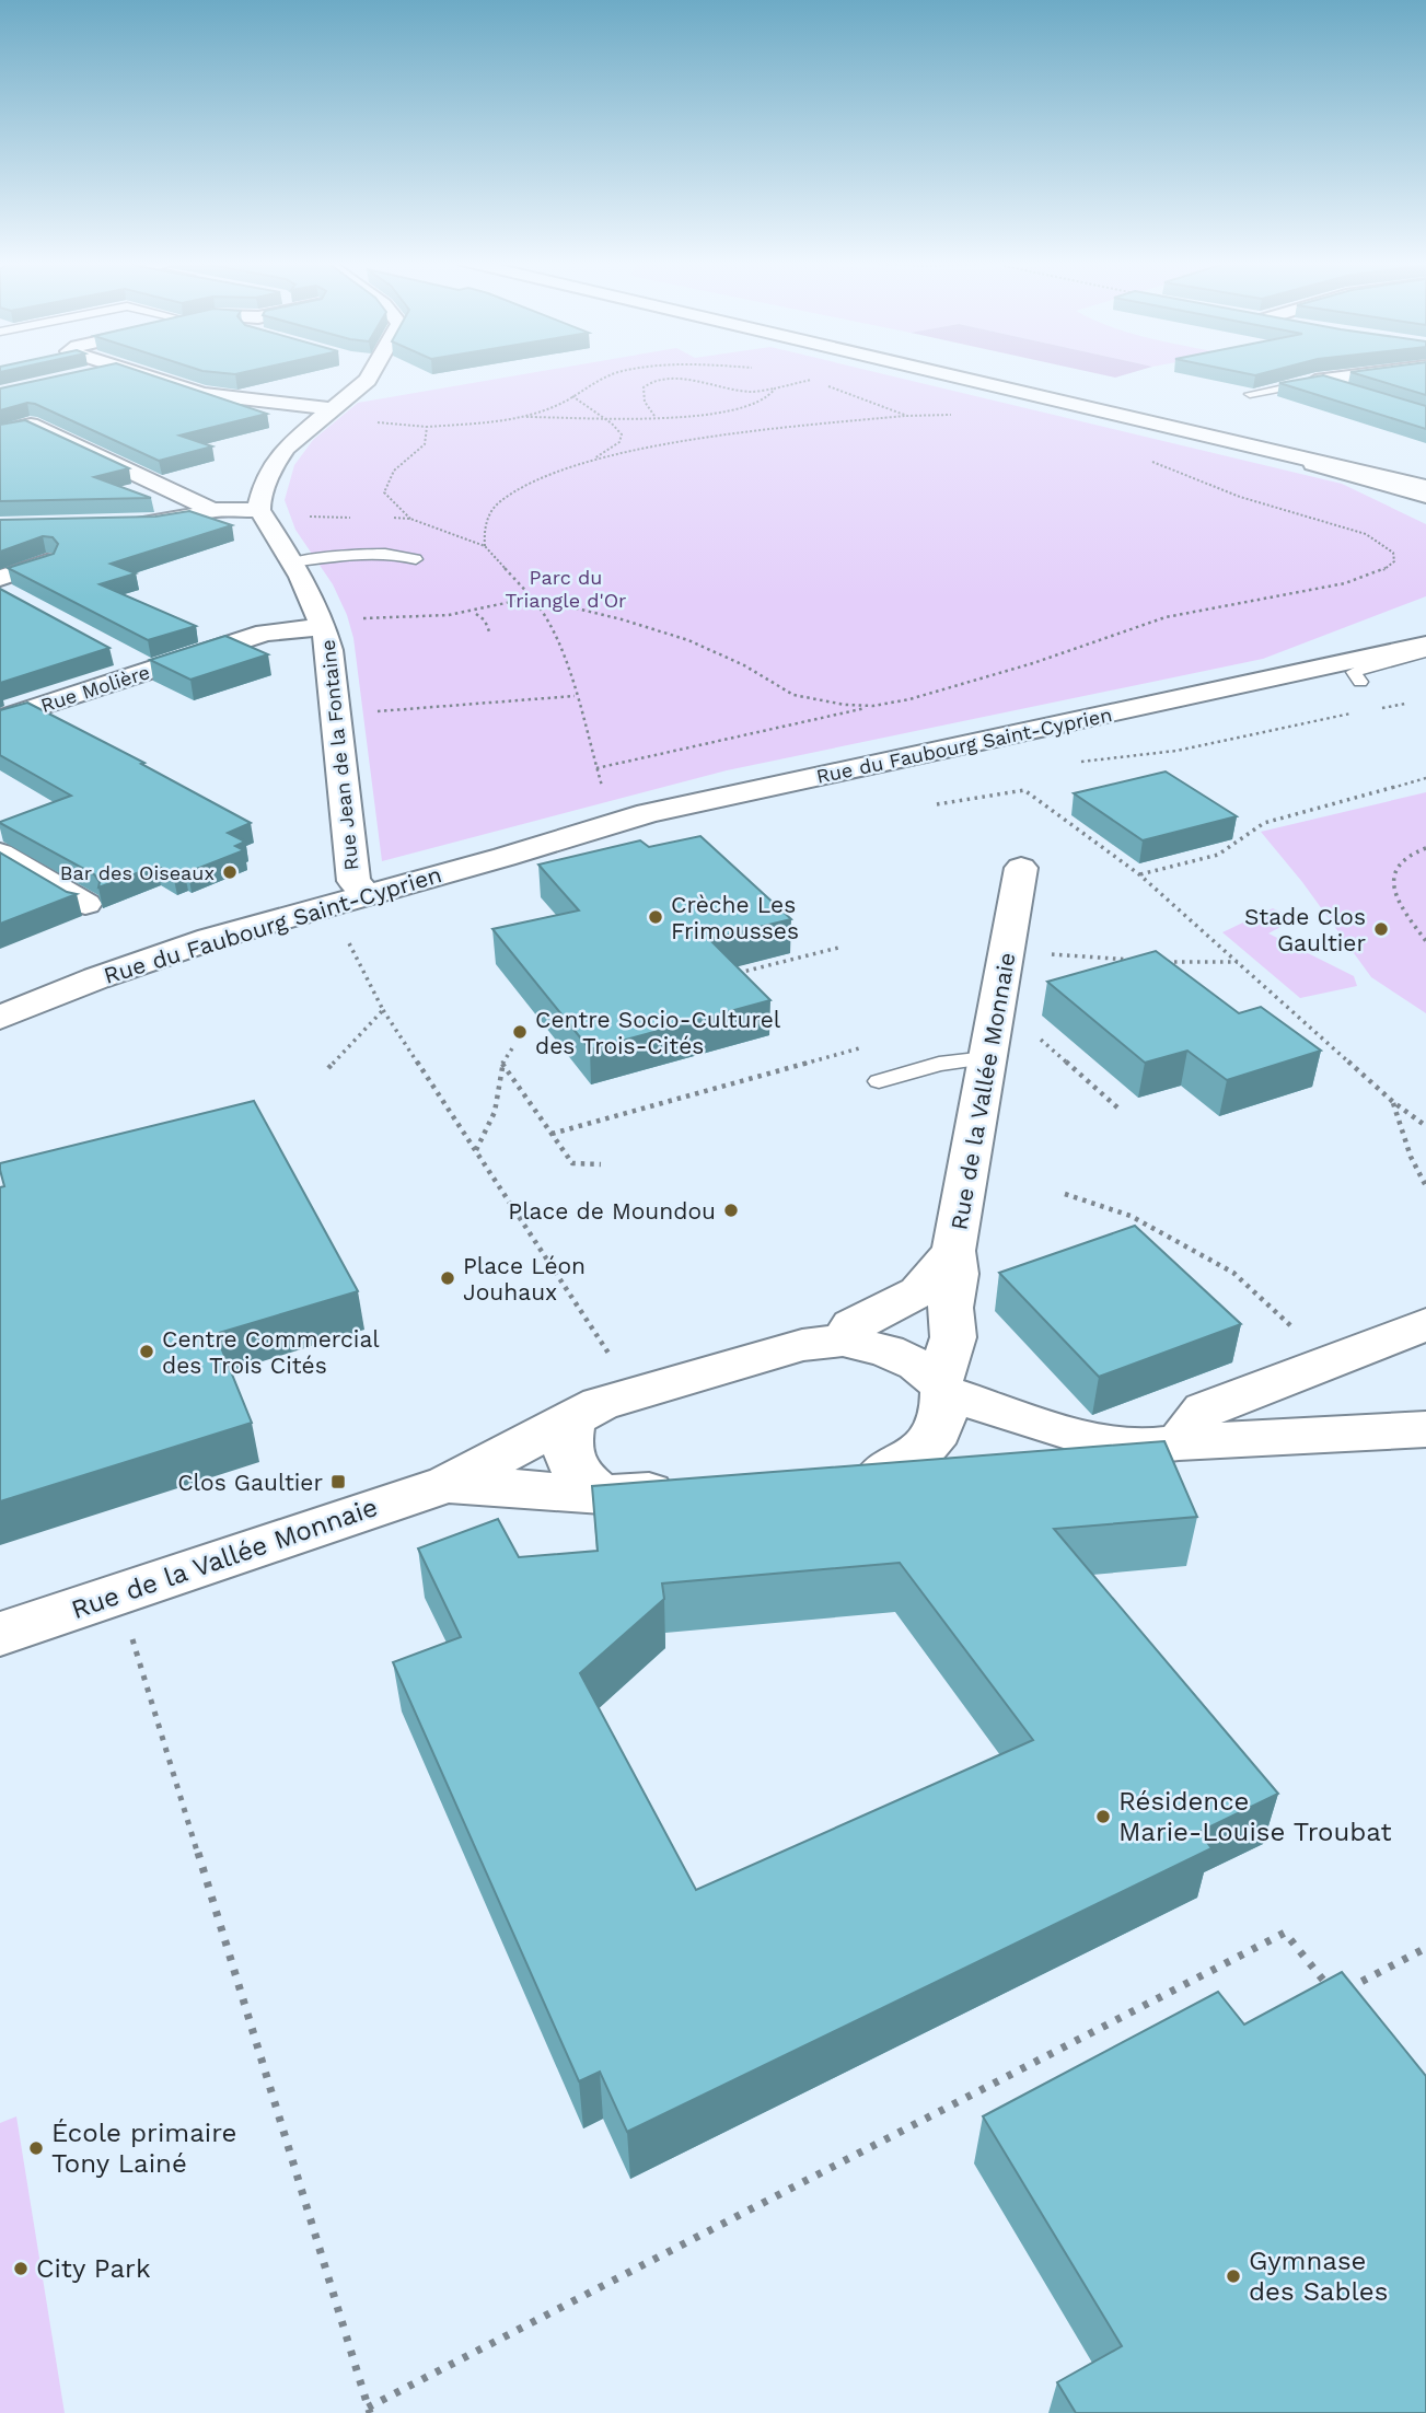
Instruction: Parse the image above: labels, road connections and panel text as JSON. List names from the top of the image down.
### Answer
{
  "streets": {
    "street": [
      "Rue Molière",
      "Rue du Faubourg Saint-Cyprien",
      "Rue Jean de la Fontaine",
      "Rue de la Vallée Monnaie"
    ]
  },
  "crossings": [
    ["Rue Molière", "Rue Jean de la Fontaine"],
    ["Rue du Faubourg Saint-Cyprien", "Rue Jean de la Fontaine"]
  ],
  "parks": ["Parc du Triangle d'Or"],
  "places": {
    "other": [
      "Bar des Oiseaux",
      "Crèche Les Frimousses",
      "Stade Clos Gaultier",
      "Centre Socio-Culturel des Trois-Cités",
      "Place de Moundou",
      "Place Léon Jouhaux",
      "Centre Commercial des Trois Cités",
      "Résidence Marie-Louise Troubat",
      "École primaire Tony Lainé",
      "City Park",
      "Gymnase des Sables"
    ],
    "transit": ["Clos Gaultier"]
  }
}
